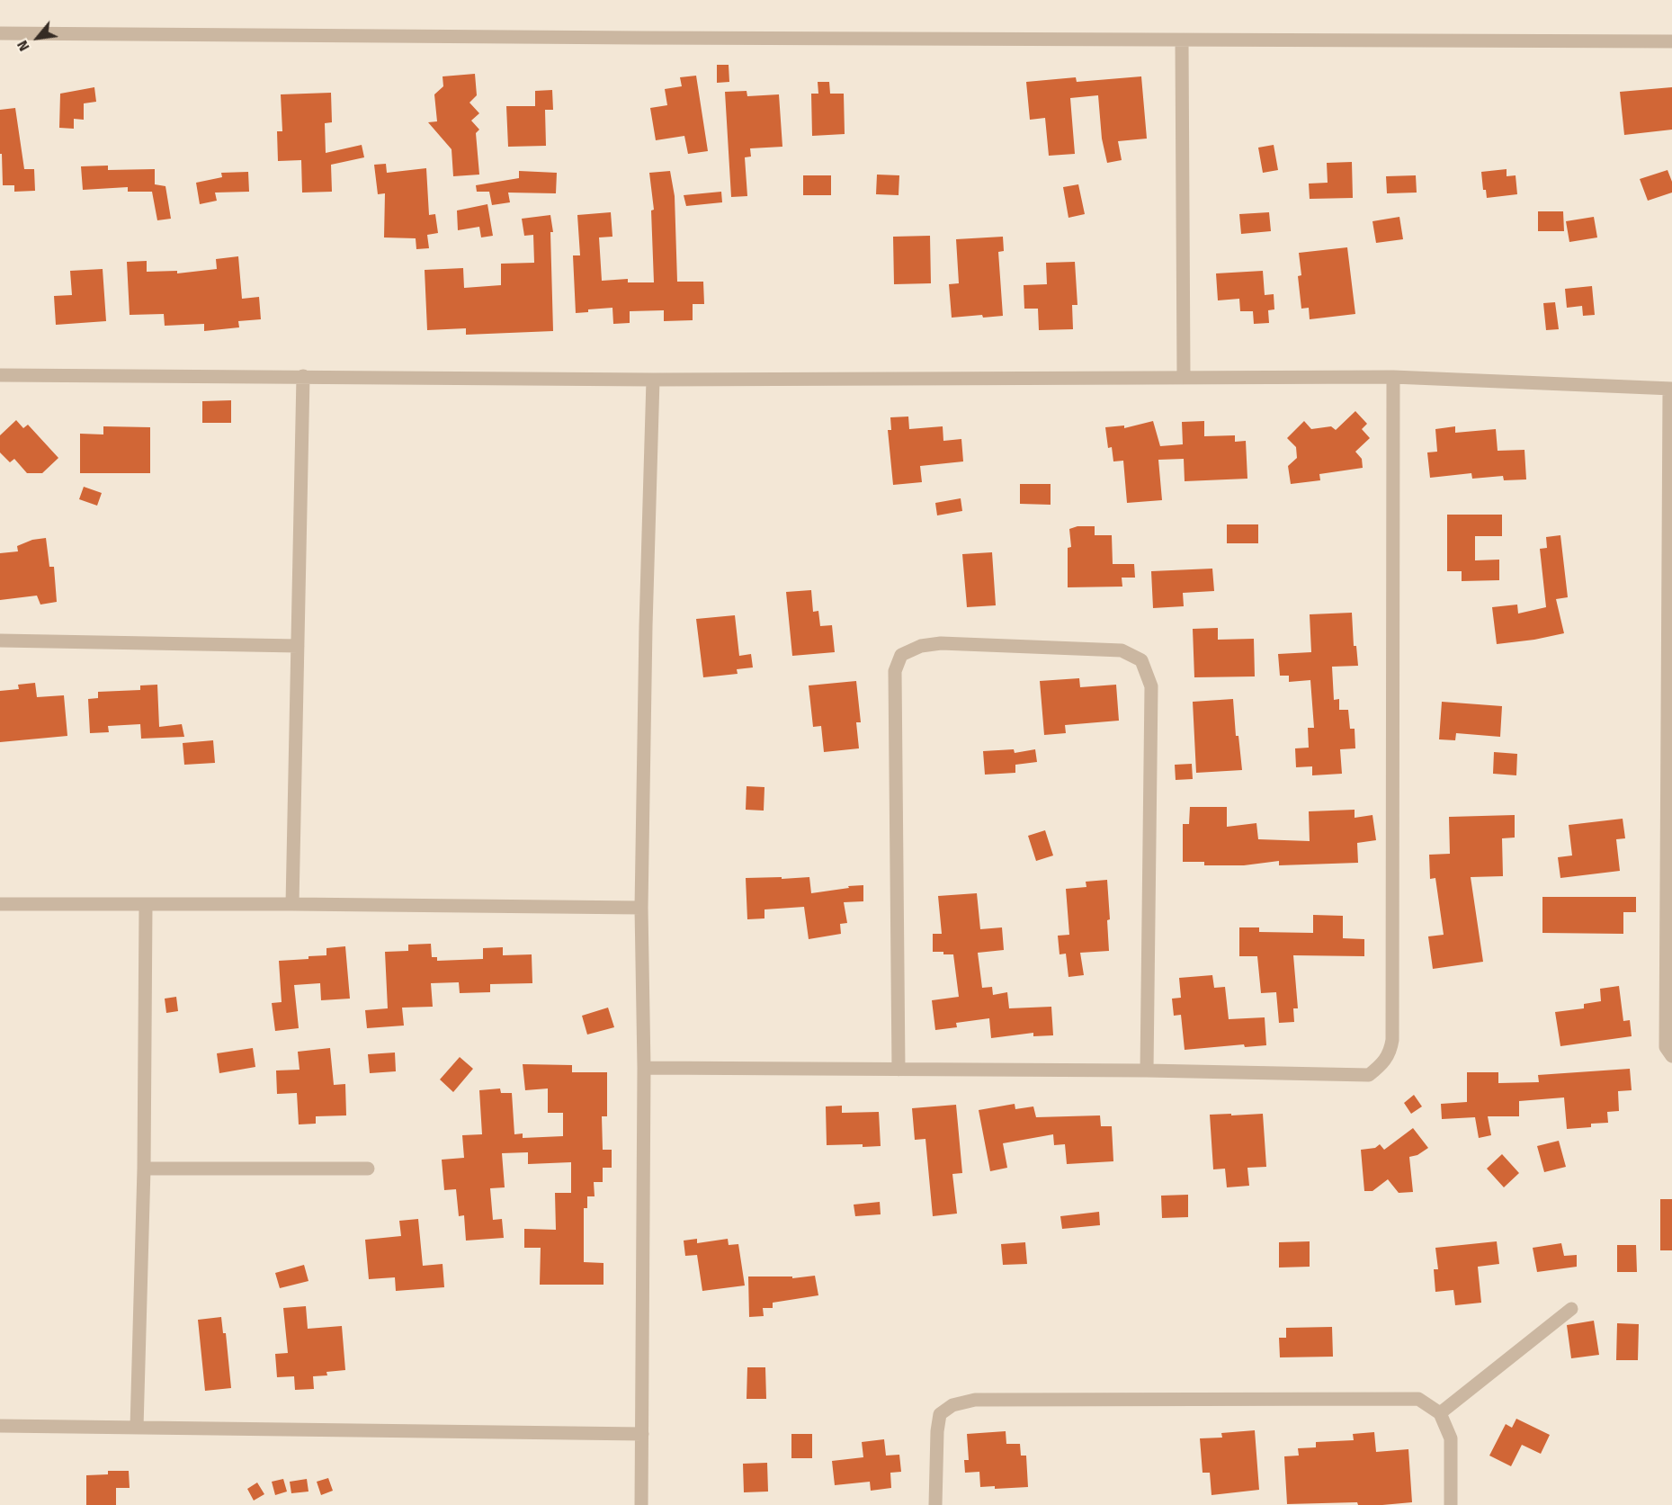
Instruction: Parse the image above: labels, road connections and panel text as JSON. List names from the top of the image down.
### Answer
{
  "north": "bottom left"
}
